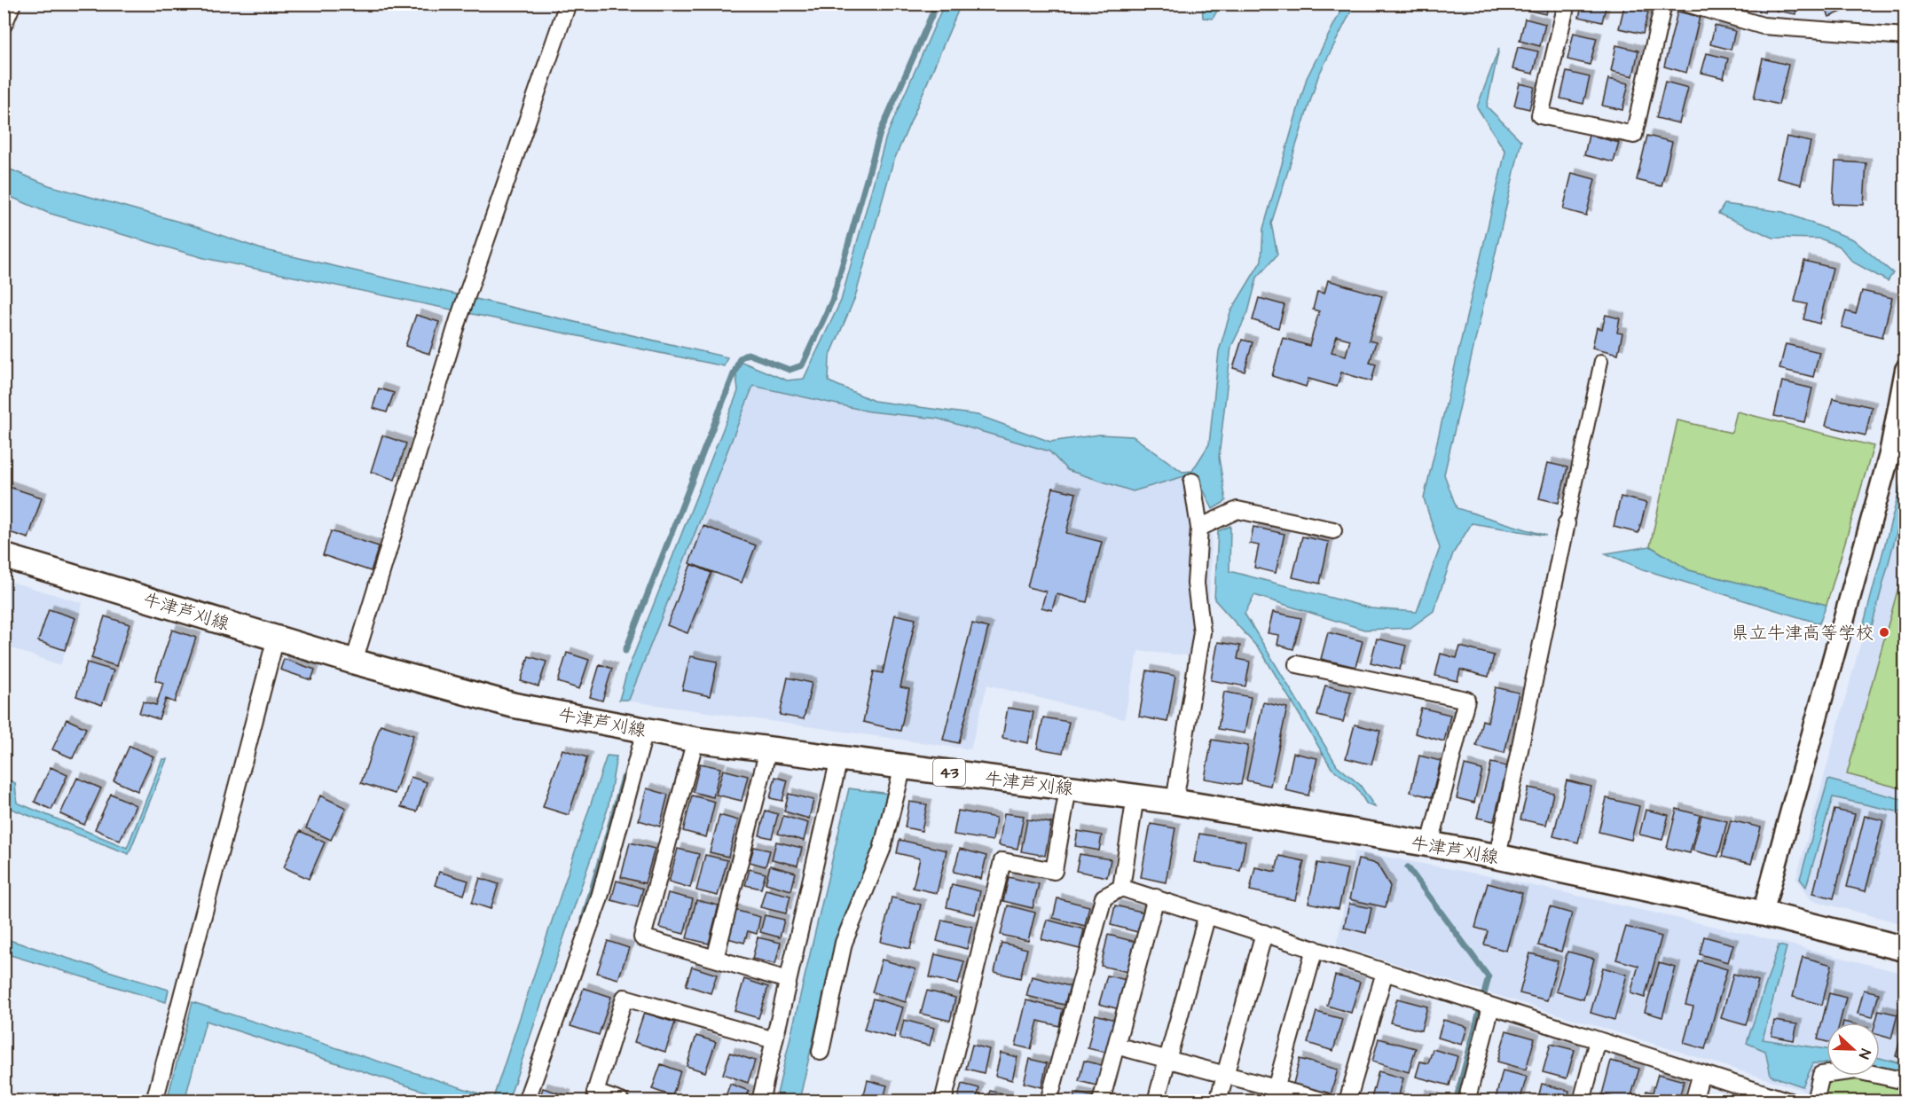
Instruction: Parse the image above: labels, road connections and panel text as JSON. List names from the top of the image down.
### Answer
{
  "streets": {
    "main road": ["牛津芦刈線", "43"]
  },
  "places": ["県立牛津高等学校"],
  "north": "right"
}
